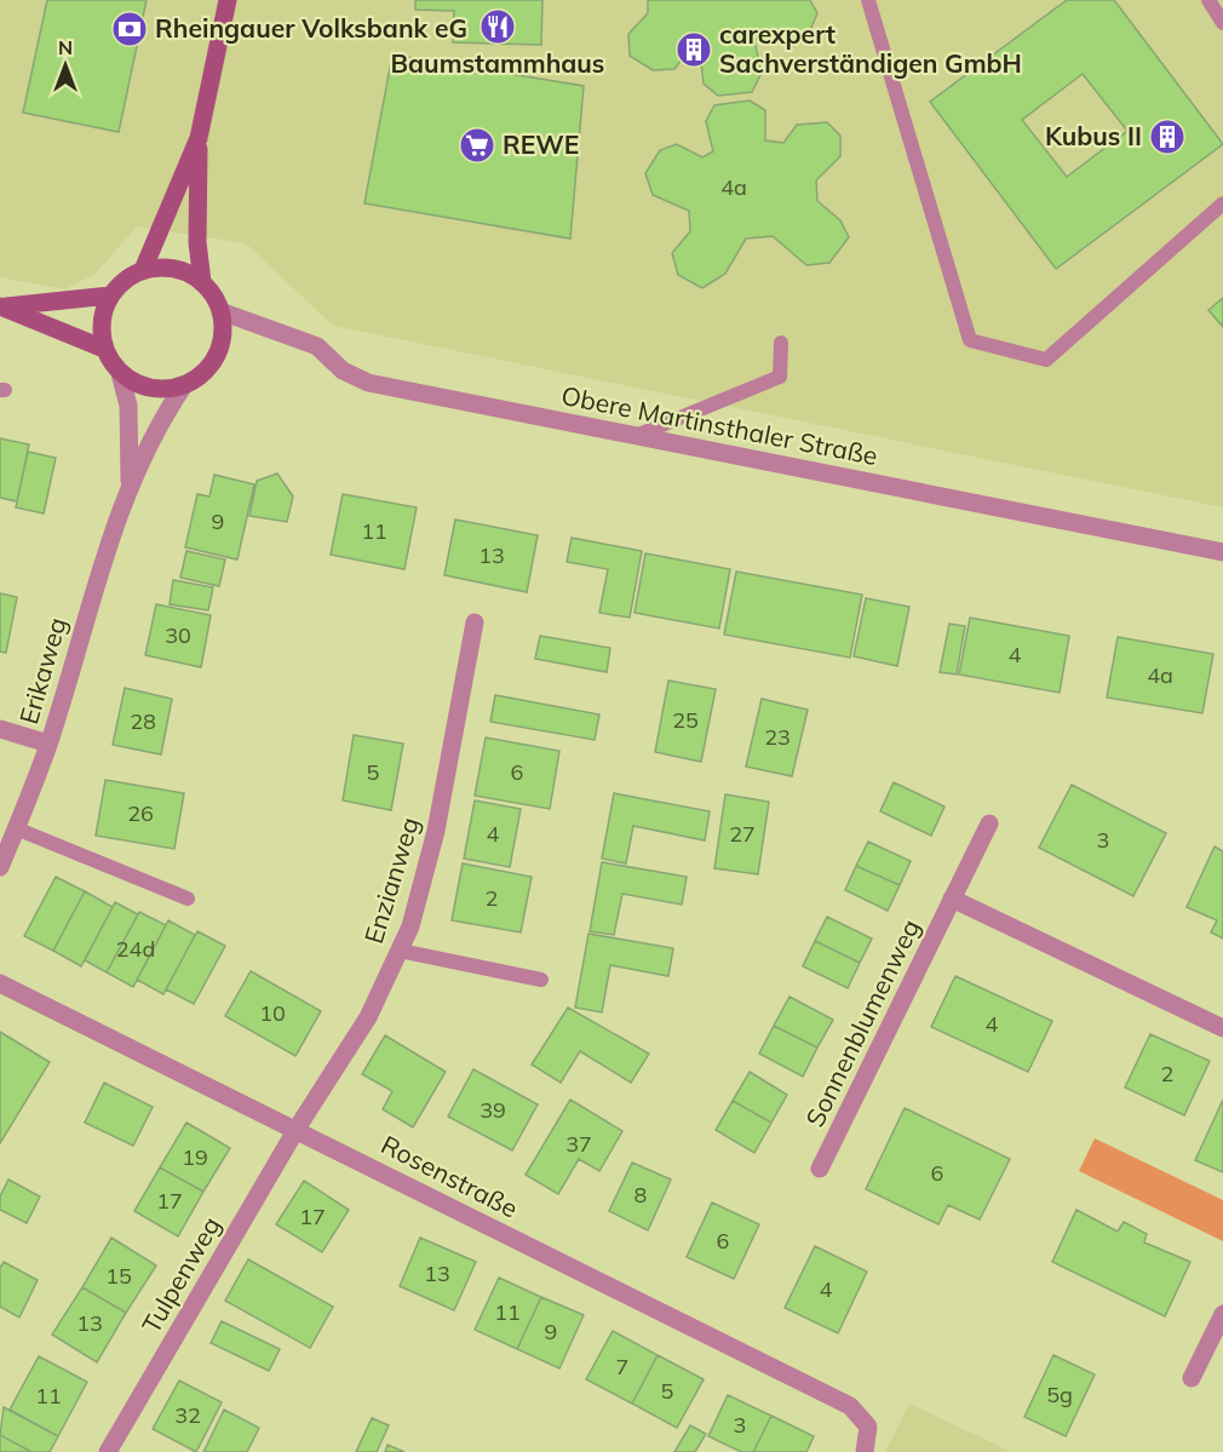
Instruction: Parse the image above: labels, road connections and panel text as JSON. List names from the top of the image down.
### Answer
{
  "streets": {
    "street": [
      "Obere Martinsthaler Straße",
      "Erikaweg",
      "Enzianweg",
      "Sonnenblumenweg",
      "Rosenstraße",
      "Tulpenweg"
    ]
  },
  "crossings": [
    ["Obere Martinsthaler Straße", "Erikaweg"],
    ["Enzianweg", "Rosenstraße"],
    ["Enzianweg", "Tulpenweg"],
    ["Rosenstraße", "Tulpenweg"]
  ],
  "places": {
    "restaurant": ["Baumstammhaus"],
    "bank": ["Rheingauer Volksbank eG"],
    "building": ["carexpert Sachverständigen GmbH", "Kubus II"],
    "supermarket": ["REWE"]
  },
  "house_numbers": [
    "4a",
    "9",
    "11",
    "13",
    "30",
    "4",
    "4a",
    "25",
    "28",
    "23",
    "5",
    "6",
    "26",
    "4",
    "27",
    "3",
    "2",
    "24d",
    "10",
    "4",
    "2",
    "39",
    "37",
    "19",
    "6",
    "8",
    "17",
    "17",
    "6",
    "13",
    "15",
    "4",
    "11",
    "13",
    "9",
    "7",
    "5",
    "5g",
    "11",
    "32",
    "3"
  ],
  "north": "top"
}
